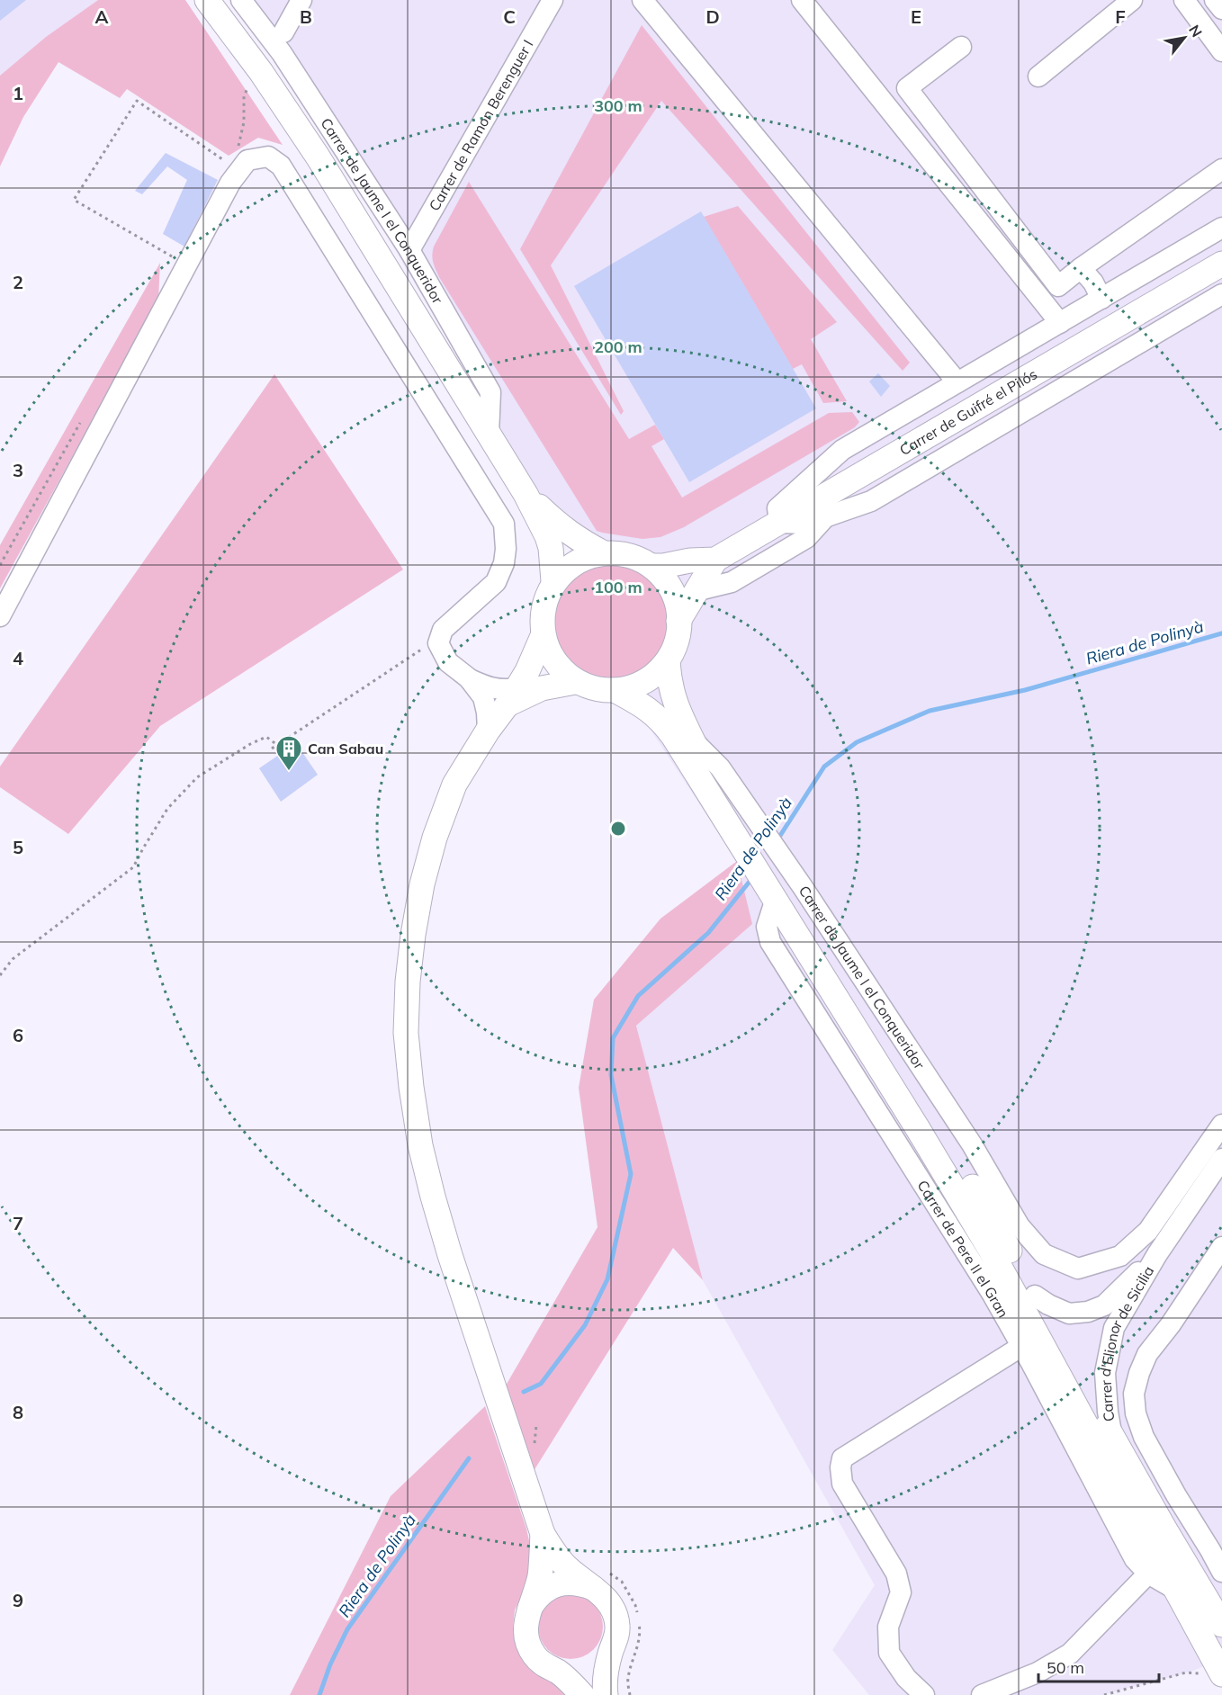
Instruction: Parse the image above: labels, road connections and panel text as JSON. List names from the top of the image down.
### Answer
{
  "streets": {
    "main road": ["Carrer de Guifré el Pilós"],
    "street": [
      "Carrer de Ramon Berenguer I",
      "Carrer de Jaume I el Conqueridor",
      "Carrer de Pere II el Gran",
      "Carrer d'Elionor de Sicilia"
    ]
  },
  "crossings": [
    ["Carrer de Ramon Berenguer I", "Carrer de Jaume I el Conqueridor"],
    ["Carrer de Jaume I el Conqueridor", "Carrer d'Elionor de Sicilia"]
  ],
  "water": ["Riera de Polinyà"],
  "places": {
    "building": ["Can Sabau"]
  },
  "scale_bar": "50 m",
  "north": "top right",
  "grid": {
    "columns": [
      "A",
      "B",
      "C",
      "D",
      "E",
      "F"
    ],
    "rows": [
      "1",
      "2",
      "3",
      "4",
      "5",
      "6",
      "7",
      "8",
      "9"
    ]
  },
  "rings": ["300 m", "200 m", "100 m"]
}
